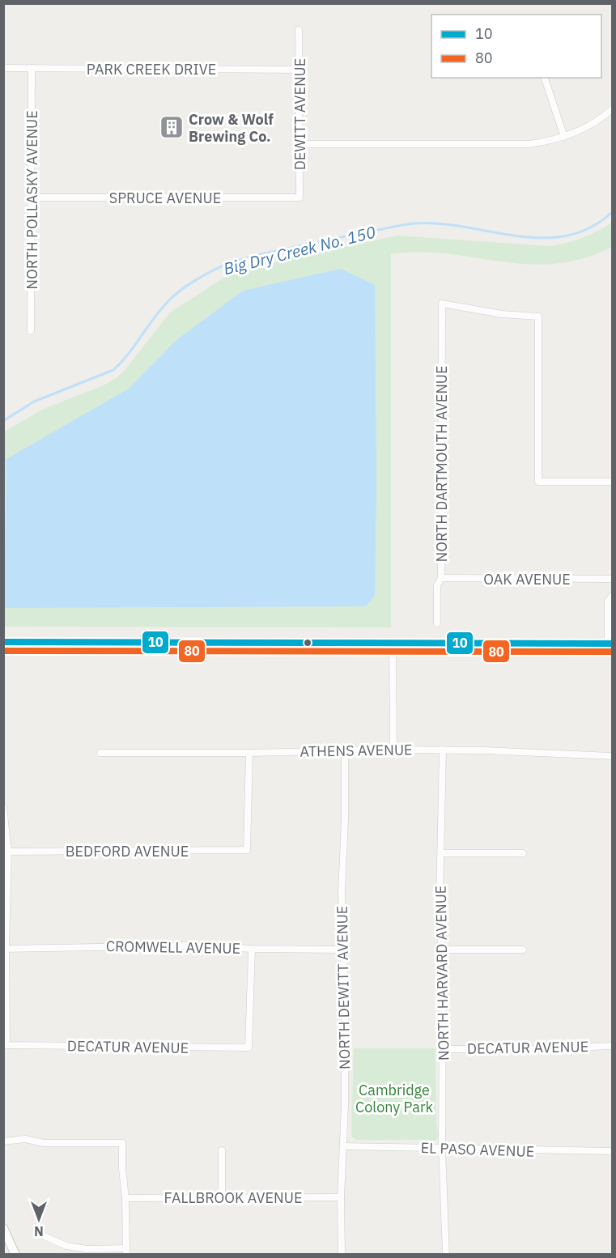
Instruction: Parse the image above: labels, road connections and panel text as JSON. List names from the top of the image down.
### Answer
{
  "streets": {
    "street": [
      "PARK CREEK DRIVE",
      "DEWITT AVENUE",
      "SPRUCE AVENUE",
      "NORTH POLLASKY AVENUE",
      "NORTH DARTMOUTH AVENUE",
      "OAK AVENUE",
      "ATHENS AVENUE",
      "BEDFORD AVENUE",
      "CROMWELL AVENUE",
      "NORTH HARVARD AVENUE",
      "NORTH DEWITT AVENUE",
      "DECATUR AVENUE",
      "EL PASO AVENUE",
      "FALLBROOK AVENUE"
    ]
  },
  "crossings": [
    ["PARK CREEK DRIVE", "DEWITT AVENUE"],
    ["PARK CREEK DRIVE", "NORTH POLLASKY AVENUE"],
    ["DEWITT AVENUE", "SPRUCE AVENUE"],
    ["SPRUCE AVENUE", "NORTH POLLASKY AVENUE"],
    ["NORTH DARTMOUTH AVENUE", "OAK AVENUE"],
    ["ATHENS AVENUE", "BEDFORD AVENUE"],
    ["ATHENS AVENUE", "NORTH HARVARD AVENUE"],
    ["ATHENS AVENUE", "NORTH DEWITT AVENUE"],
    ["CROMWELL AVENUE", "NORTH DEWITT AVENUE"],
    ["CROMWELL AVENUE", "DECATUR AVENUE"],
    ["NORTH HARVARD AVENUE", "DECATUR AVENUE"],
    ["NORTH HARVARD AVENUE", "EL PASO AVENUE"],
    ["NORTH DEWITT AVENUE", "EL PASO AVENUE"],
    ["NORTH DEWITT AVENUE", "FALLBROOK AVENUE"]
  ],
  "water": ["Big Dry Creek No. 150"],
  "parks": ["Cambridge Colony Park"],
  "places": {
    "building": ["Crow & Wolf Brewing Co."]
  },
  "lines": ["transit line 10", "transit line 80"],
  "legend": ["10", "80"],
  "north": "bottom"
}
